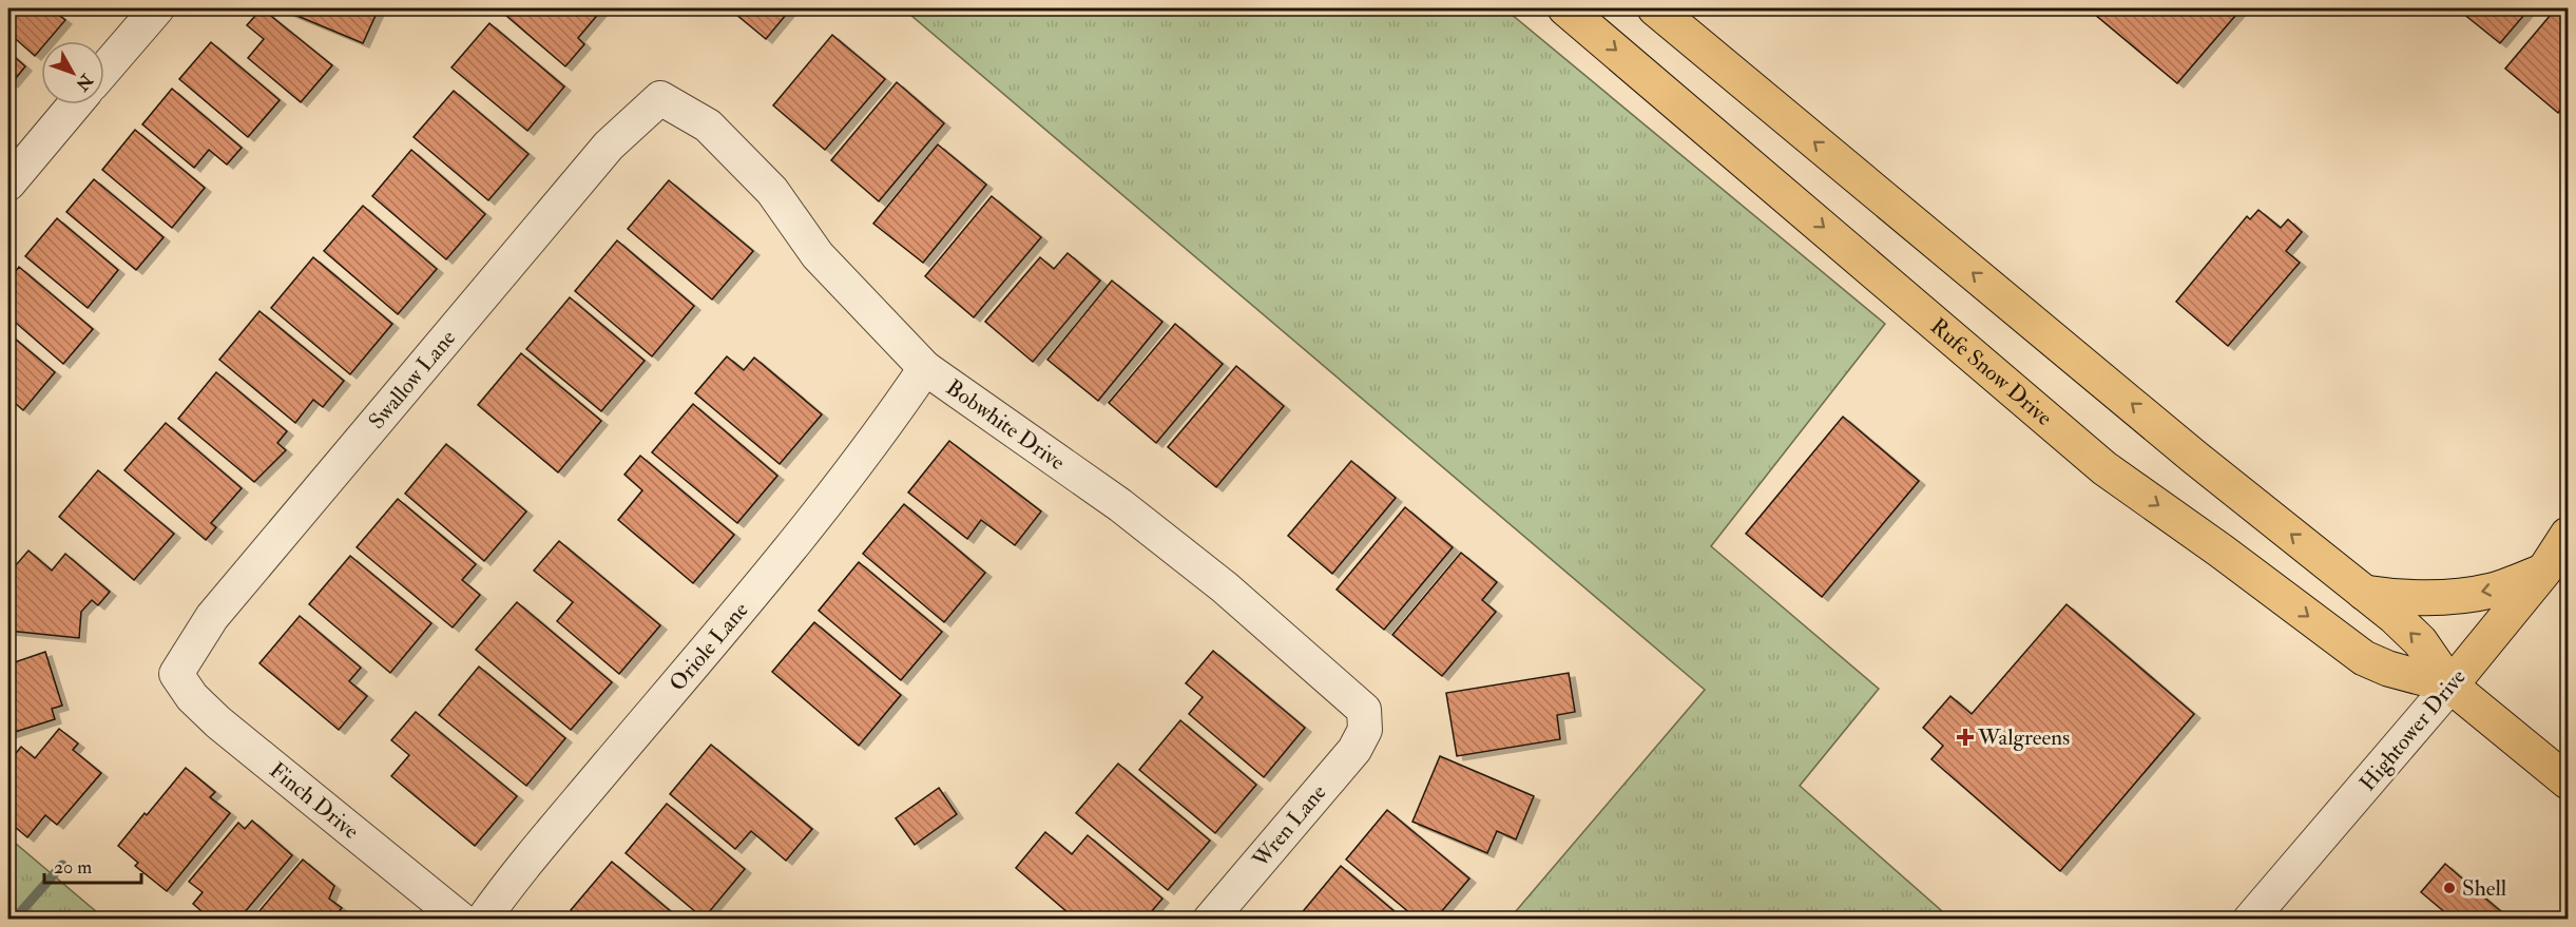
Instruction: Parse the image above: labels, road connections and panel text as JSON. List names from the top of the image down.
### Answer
{
  "streets": {
    "main road": ["Rufe Snow Drive", "Hightower Drive"],
    "street": [
      "Swallow Lane",
      "Bobwhite Drive",
      "Oriole Lane",
      "Finch Drive",
      "Wren Lane"
    ]
  },
  "crossings": [
    ["Rufe Snow Drive", "Hightower Drive"],
    ["Swallow Lane", "Bobwhite Drive"],
    ["Swallow Lane", "Finch Drive"],
    ["Bobwhite Drive", "Oriole Lane"],
    ["Bobwhite Drive", "Wren Lane"]
  ],
  "places": {
    "health": ["Walgreens"],
    "other": ["Shell"]
  },
  "scale_bar": "20 m",
  "north": "bottom right"
}
